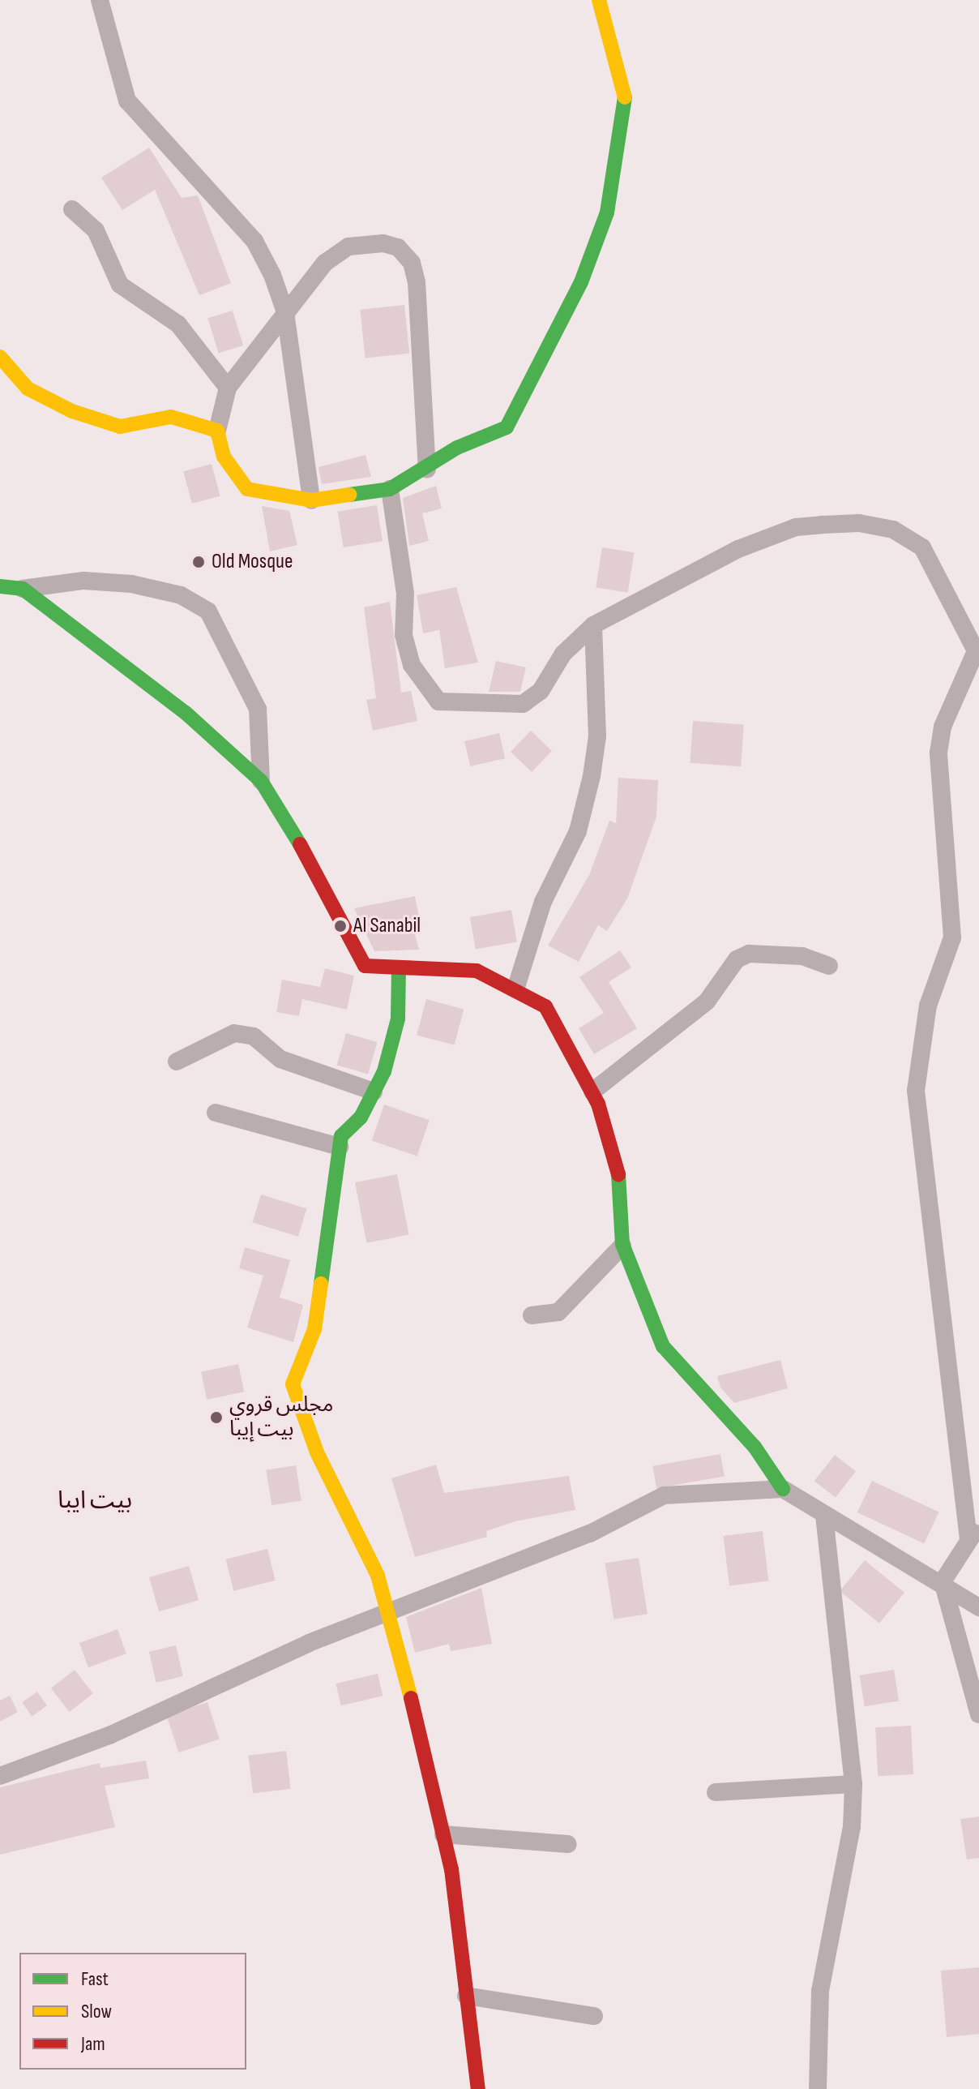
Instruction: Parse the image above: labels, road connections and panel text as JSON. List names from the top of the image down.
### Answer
{
  "districts": ["بيت ايبا"],
  "places": ["Old Mosque", "Al Sanabil", "مجلس قروي بيت إيبا"],
  "legend": ["Fast", "Slow", "Jam"]
}
